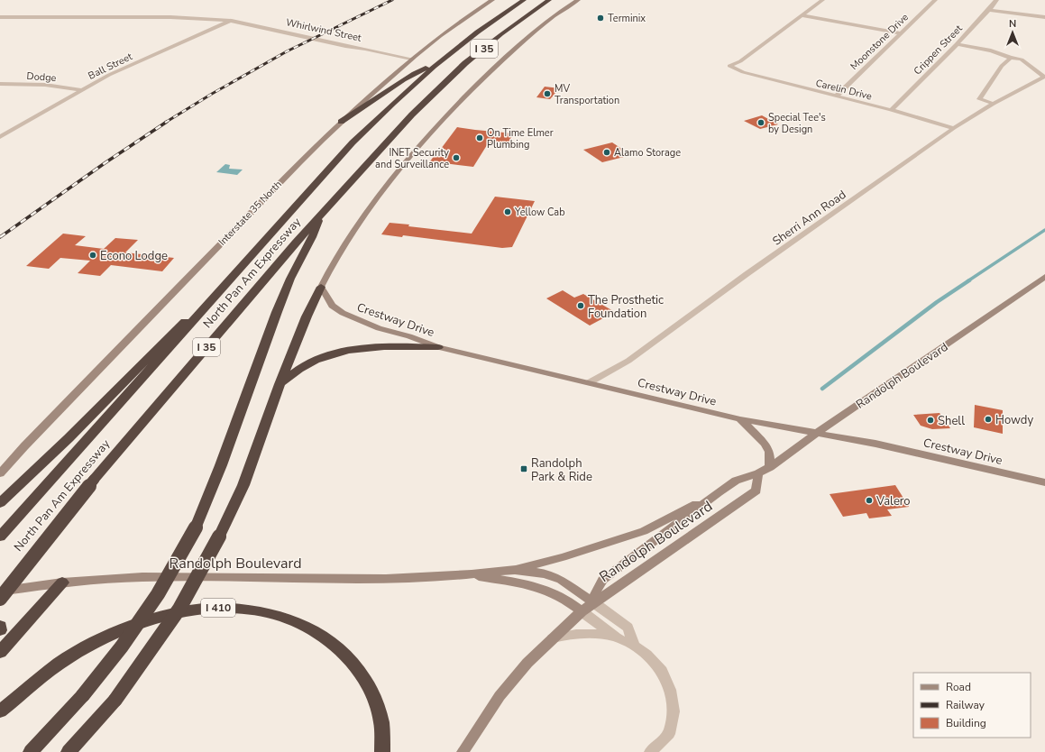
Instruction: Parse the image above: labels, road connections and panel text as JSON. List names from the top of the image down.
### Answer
{
  "streets": {
    "highway": ["I 35", "North Pan Am Expressway", "I 410"],
    "main road": ["Interstate 35 North", "Crestway Drive", "Randolph Boulevard"],
    "street": [
      "Whirlwind Street",
      "Moonstone Drive",
      "Crippen Street",
      "Ball Street",
      "Dodge",
      "Carelin Drive",
      "Sherri Ann Road"
    ]
  },
  "crossings": [
    ["Whirlwind Street", "Ball Street"],
    ["Whirlwind Street", "Interstate 35 North"],
    ["Moonstone Drive", "Carelin Drive"],
    ["Crippen Street", "Carelin Drive"],
    ["Ball Street", "Dodge"],
    ["Carelin Drive", "Sherri Ann Road"],
    ["Sherri Ann Road", "Crestway Drive"],
    ["North Pan Am Expressway", "Randolph Boulevard"],
    ["Crestway Drive", "Randolph Boulevard"]
  ],
  "places": {
    "other": [
      "Terminix",
      "MV Transportation",
      "Special Tee's by Design",
      "On Time Elmer Plumbing",
      "Alamo Storage",
      "INET Security and Surveillance",
      "Yellow Cab",
      "Econo Lodge",
      "The Prosthetic Foundation",
      "Howdy",
      "Shell",
      "Valero"
    ],
    "transit": ["Randolph Park & Ride"]
  },
  "legend": ["Road", "Railway", "Building"],
  "north": "top"
}
